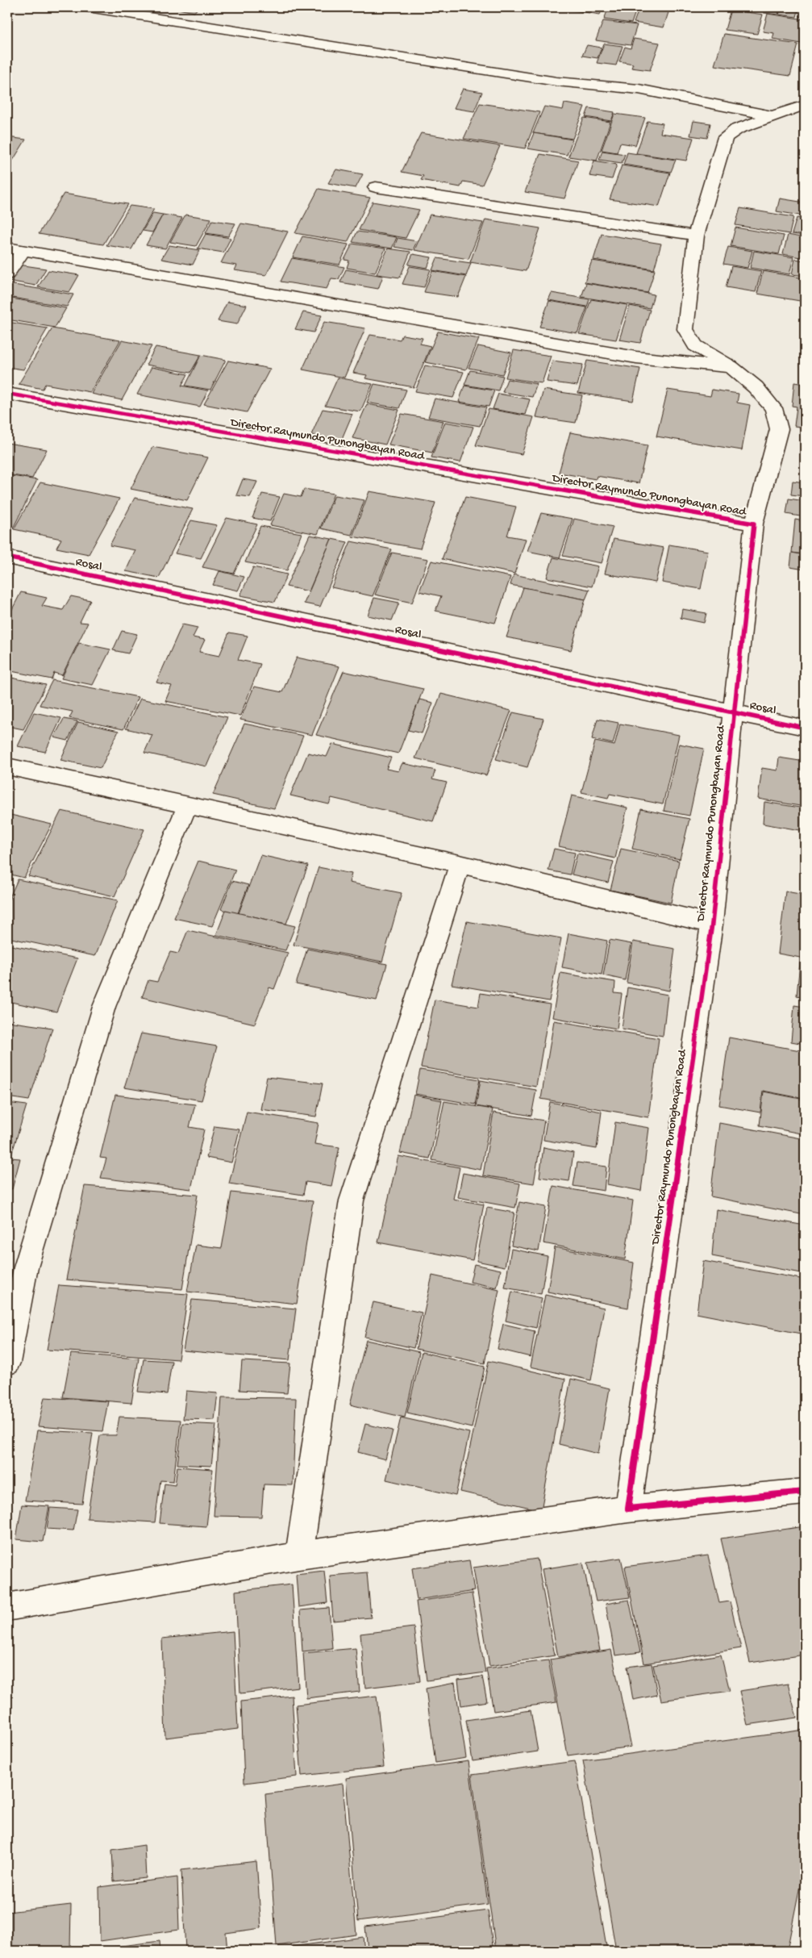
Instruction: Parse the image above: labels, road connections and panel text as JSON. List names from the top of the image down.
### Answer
{
  "streets": {
    "street": ["Director Raymundo Punongbayan Road", "Rosal"]
  },
  "crossings": [
    ["Director Raymundo Punongbayan Road", "Rosal"]
  ]
}
